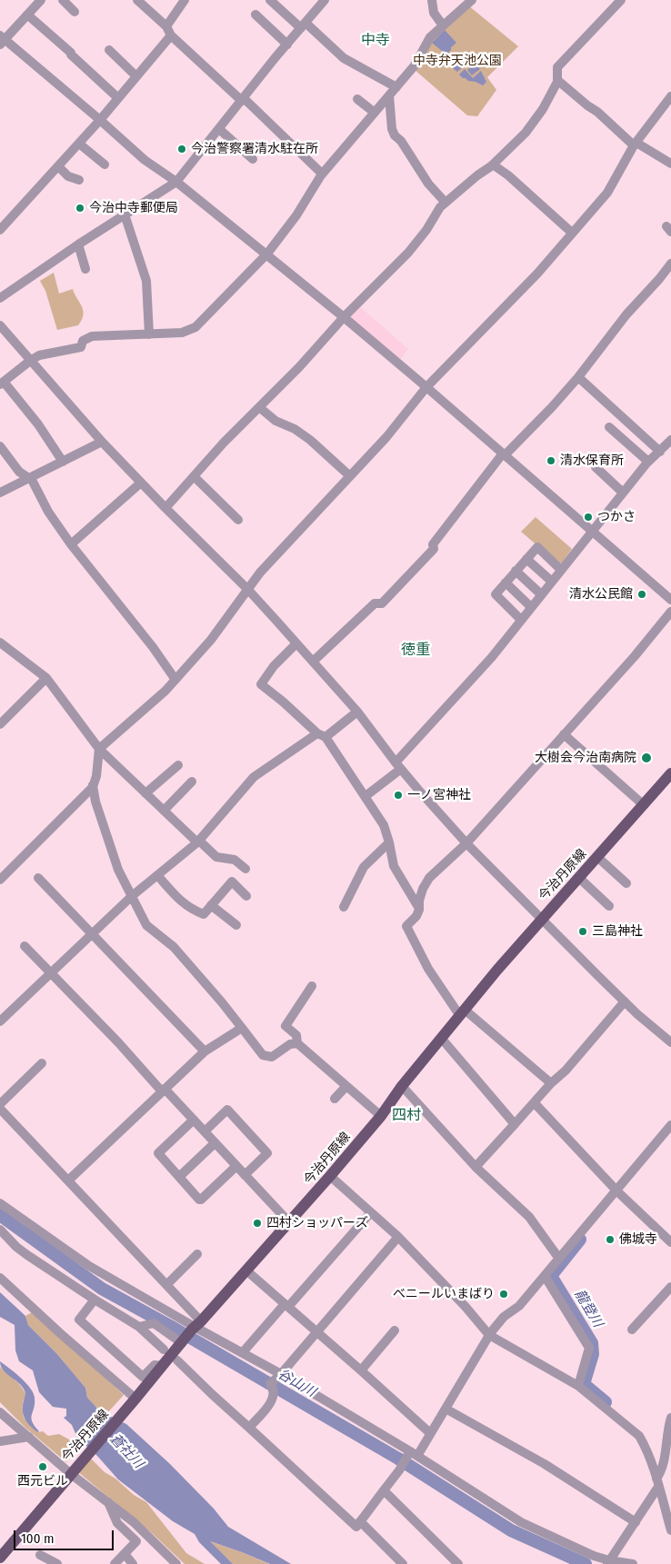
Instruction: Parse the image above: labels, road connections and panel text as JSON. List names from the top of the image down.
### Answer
{
  "streets": {
    "main road": ["今治丹原線"]
  },
  "districts": ["中寺", "徳重", "四村"],
  "water": ["龍登川", "谷山川", "蒼社川"],
  "parks": ["中寺弁天池公園"],
  "places": [
    "今治警察署清水駐在所",
    "今治中寺郵便局",
    "清水保育所",
    "つかさ",
    "清水公民館",
    "大樹会今治南病院",
    "一ノ宮神社",
    "三島神社",
    "四村ショッパーズ",
    "佛城寺",
    "べニールいまばり",
    "西元ビル"
  ],
  "scale_bar": "100 m"
}
